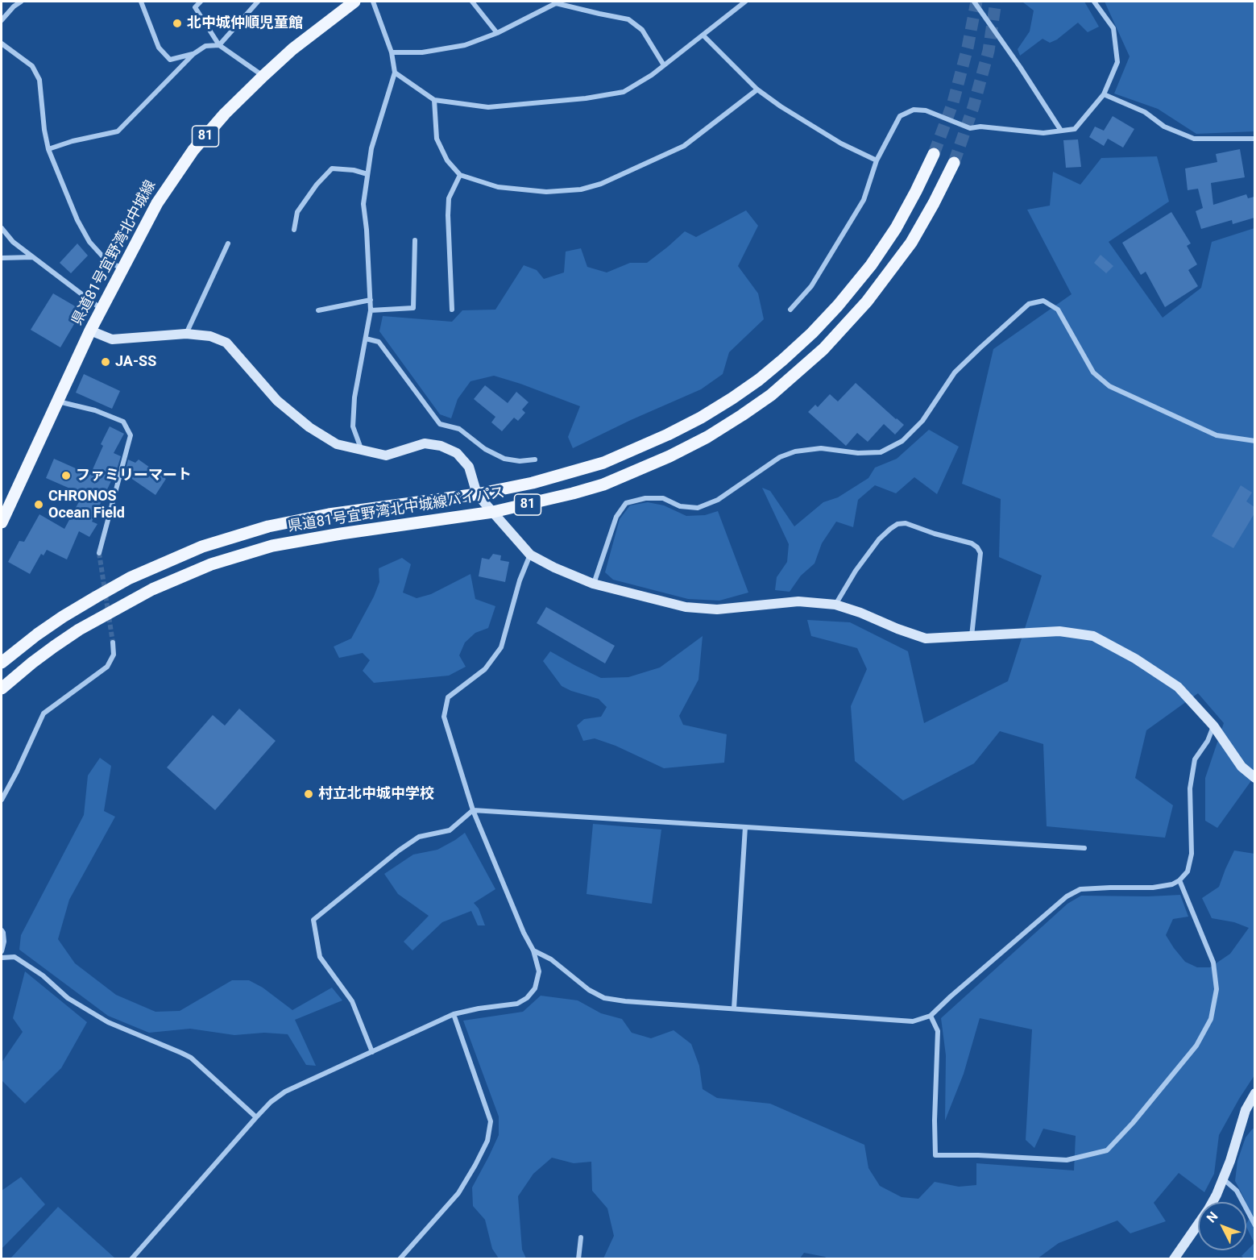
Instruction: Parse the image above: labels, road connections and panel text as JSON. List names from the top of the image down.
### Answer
{
  "streets": {
    "main road": ["81", "県道81号宜野湾北中城線", "県道81号宜野湾北中城線バイパス"]
  },
  "places": [
    "北中城仲順児童館",
    "JA-SS",
    "ファミリーマート",
    "CHRONOS Ocean Field",
    "村立北中城中学校"
  ],
  "north": "top left"
}
